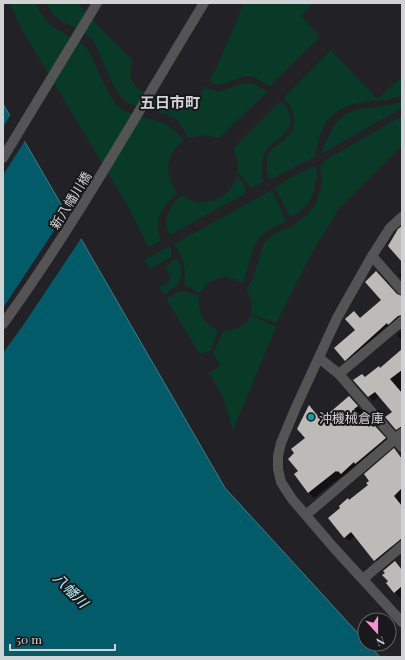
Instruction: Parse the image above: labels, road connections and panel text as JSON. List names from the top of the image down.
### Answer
{
  "streets": {
    "street": ["新八幡川橋"]
  },
  "districts": ["五日市町"],
  "water": ["八幡川"],
  "places": ["沖機械倉庫"],
  "scale_bar": "50 m",
  "north": "bottom"
}
